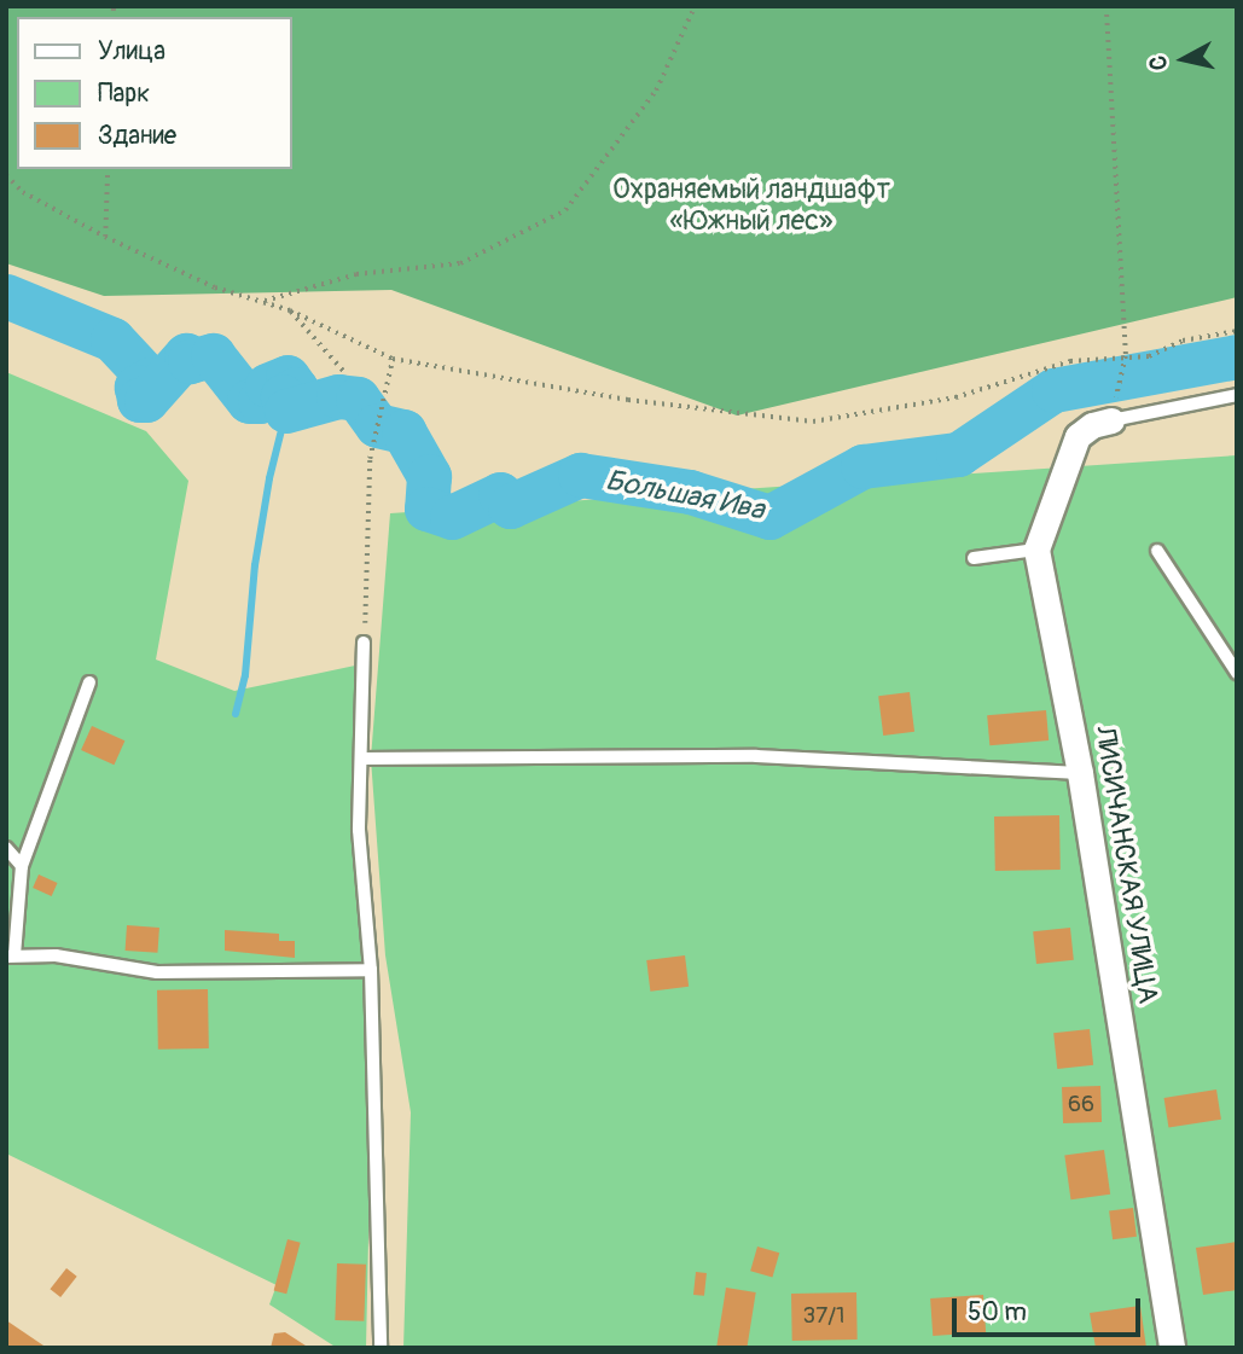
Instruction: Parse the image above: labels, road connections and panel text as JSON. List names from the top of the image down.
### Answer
{
  "streets": {
    "street": ["ЛИСИЧАНСКАЯ УЛИЦА"]
  },
  "water": ["Большая Ива"],
  "parks": ["Охраняемый ландшафт «Южный лес»"],
  "house_numbers": ["66", "37/1"],
  "legend": ["Улица", "Парк", "Здание"],
  "scale_bar": "50 m",
  "north": "left"
}
